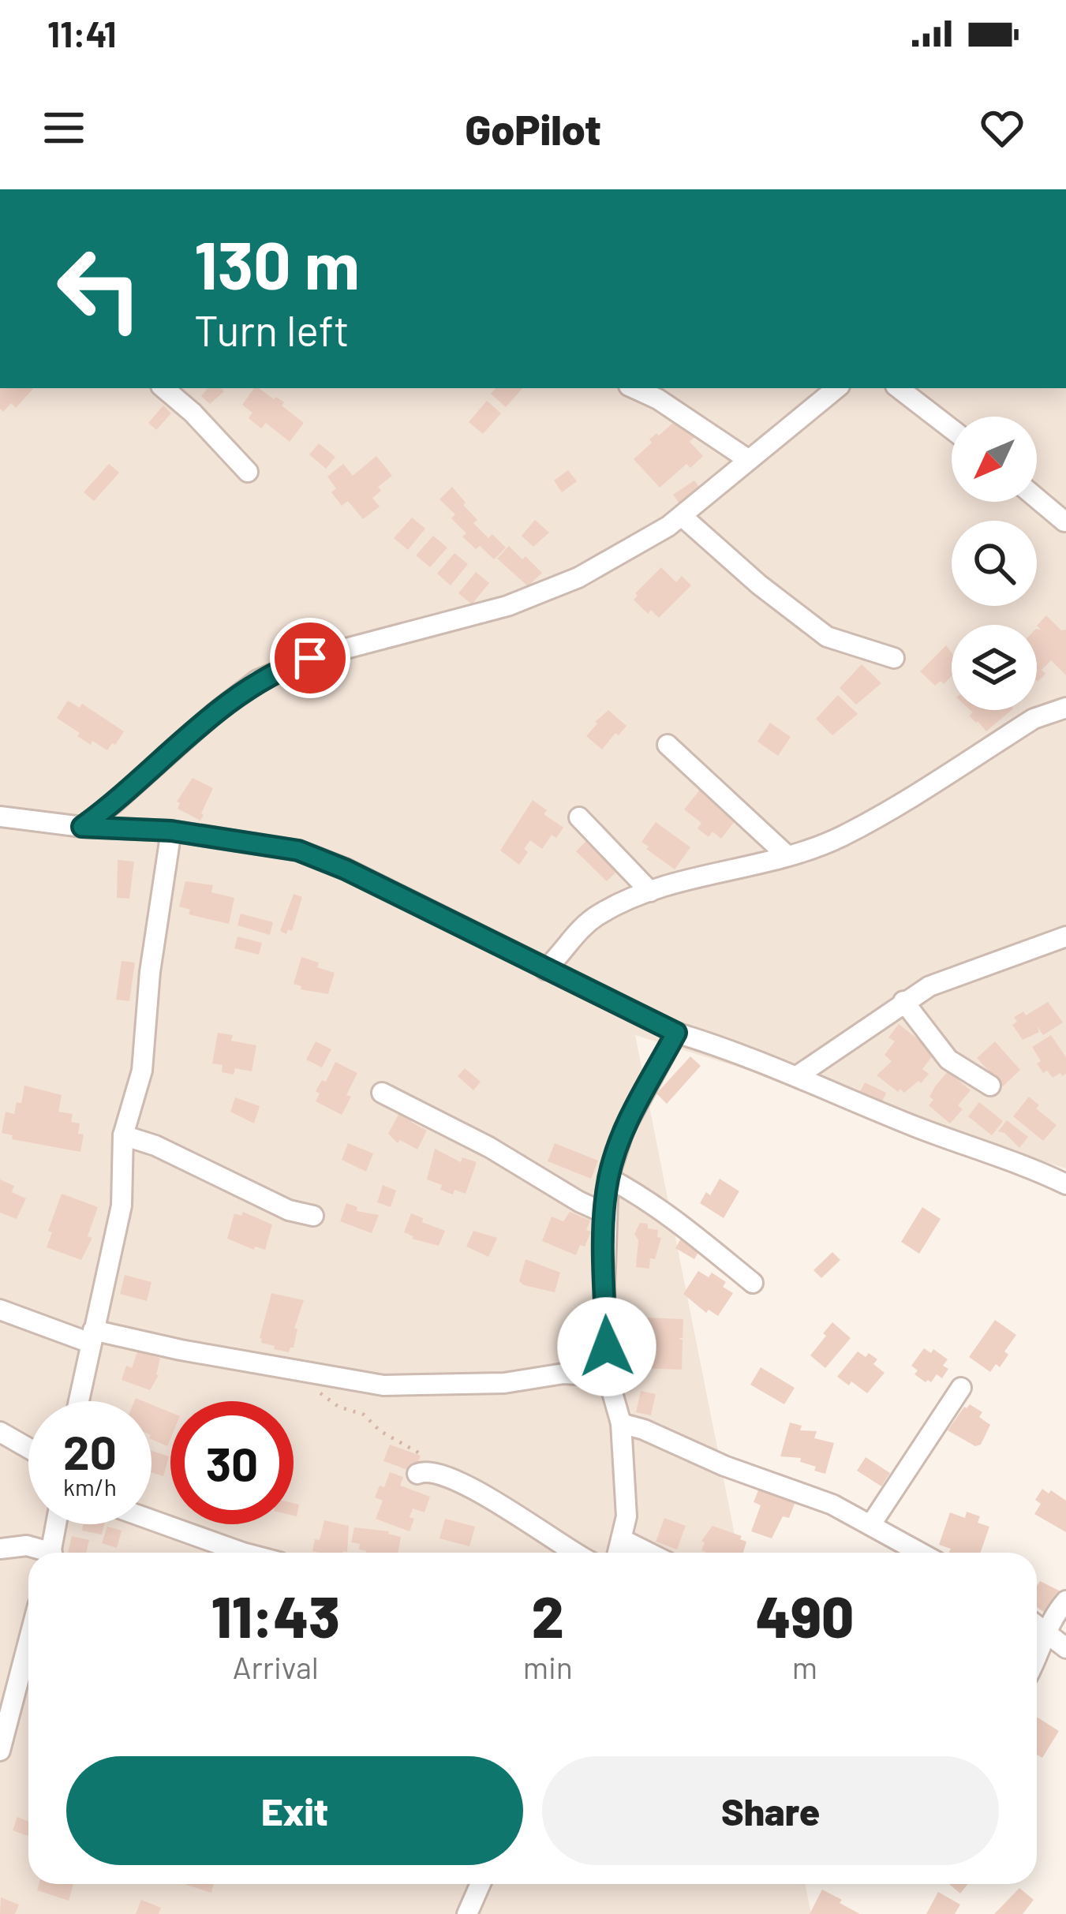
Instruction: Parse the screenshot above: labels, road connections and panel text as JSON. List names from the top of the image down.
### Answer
{
  "north": "bottom left",
  "page": {
    "status": "11:41",
    "header": "GoPilot",
    "turn": ["130 m", "Turn left"],
    "speed": "20 km/h",
    "limit": "30",
    "eta": [
      "11:43",
      "Arrival",
      "2",
      "min",
      "490",
      "m"
    ],
    "buttons": ["Exit", "Share"]
  }
}
